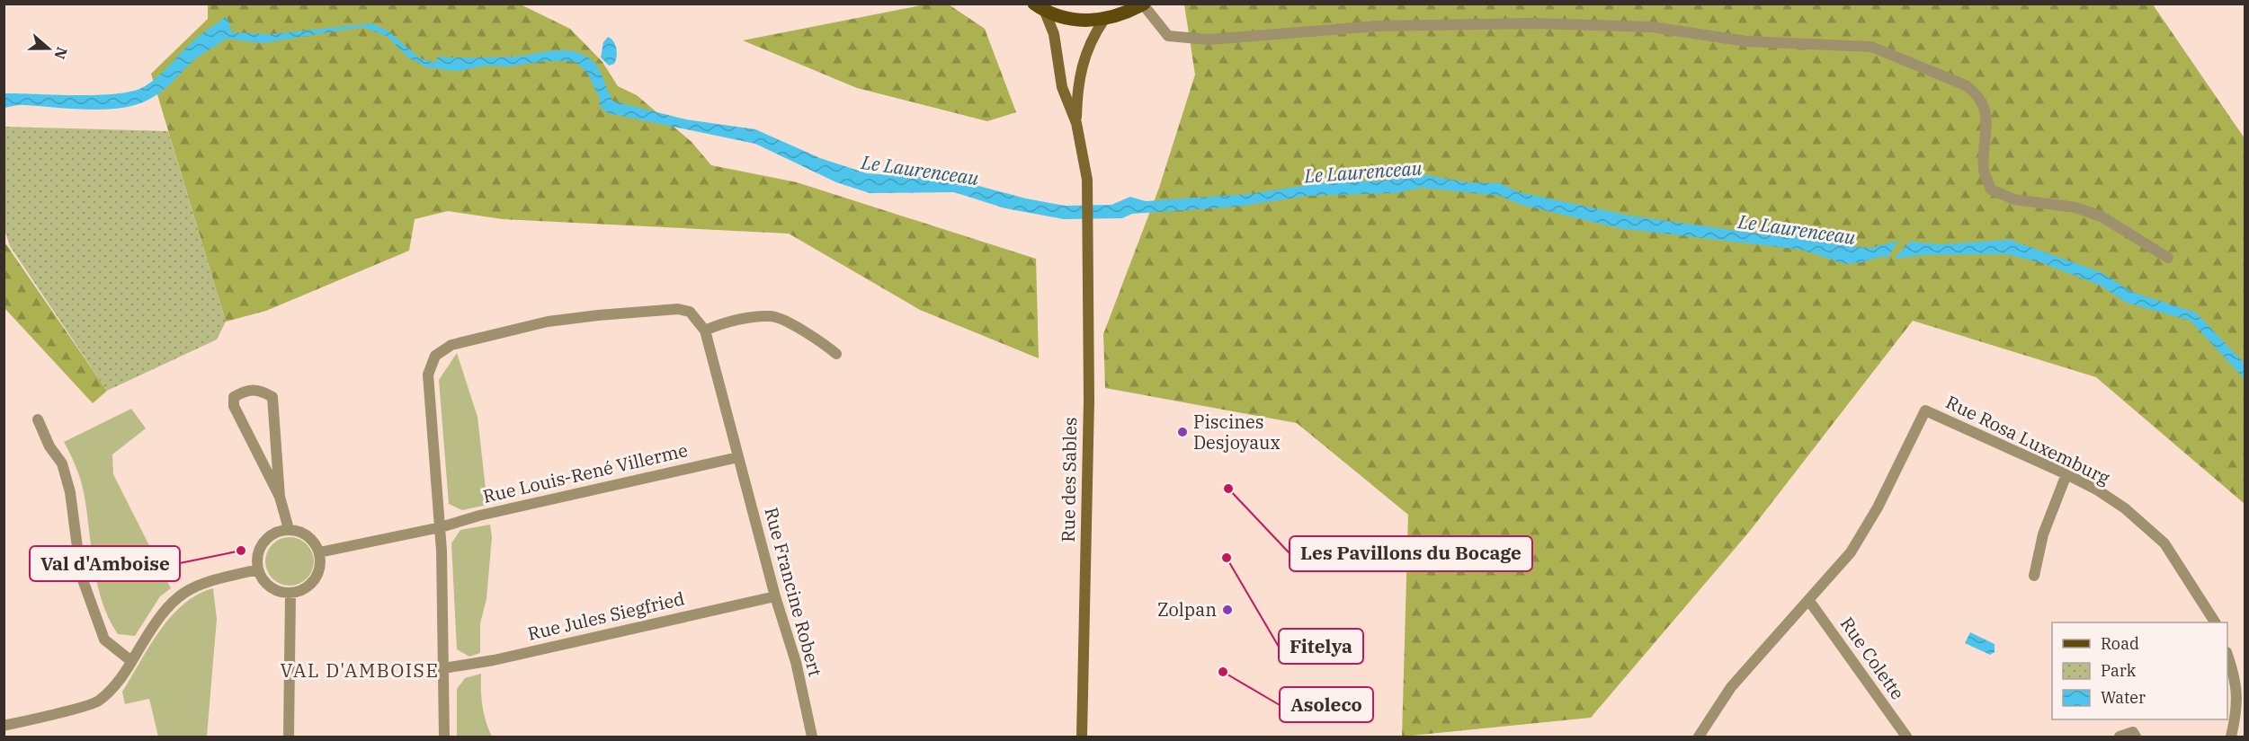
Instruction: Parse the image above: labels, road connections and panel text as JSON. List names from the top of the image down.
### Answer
{
  "streets": {
    "main road": ["Rue des Sables"],
    "street": [
      "Rue Rosa Luxemburg",
      "Rue Louis-René Villerme",
      "Rue Francine Robert",
      "Rue Jules Siegfried",
      "Rue Colette"
    ]
  },
  "crossings": [
    ["Rue Rosa Luxemburg", "Rue Colette"],
    ["Rue Louis-René Villerme", "Rue Francine Robert"],
    ["Rue Francine Robert", "Rue Jules Siegfried"]
  ],
  "districts": ["VAL D'AMBOISE"],
  "water": ["Le Laurenceau"],
  "places": [
    "Piscines Desjoyaux",
    "Les Pavillons du Bocage",
    "Val d'Amboise",
    "Fitelya",
    "Zolpan",
    "Asoleco"
  ],
  "legend": ["Road", "Park", "Water"],
  "north": "right"
}
